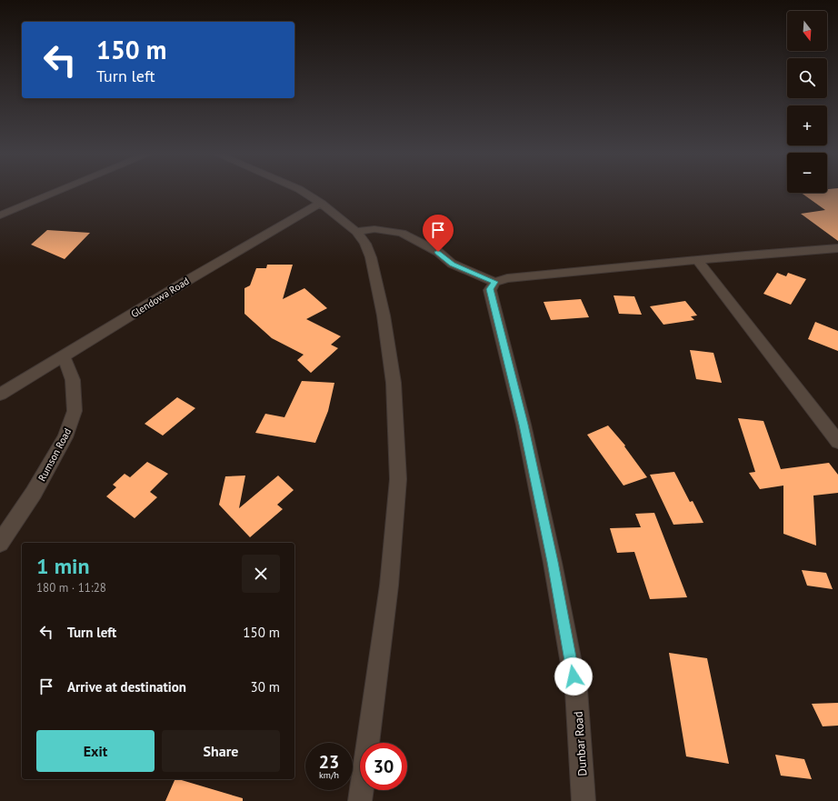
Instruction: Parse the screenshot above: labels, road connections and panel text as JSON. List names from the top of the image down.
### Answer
{
  "streets": {
    "street": ["Glendowa Road", "Rumson Road", "Dunbar Road"]
  },
  "crossings": [
    ["Glendowa Road", "Rumson Road"]
  ],
  "north": "bottom",
  "page": {
    "map_buttons": ["+", "−"],
    "turn": ["150 m", "Turn left"],
    "heading": ["1 min", "180 m · 11:28"],
    "list": [
      {
        "name": "Turn left",
        "value": "150 m"
      },
      {
        "name": "Arrive at destination",
        "value": "30 m"
      }
    ],
    "buttons": ["Exit", "Share"],
    "speed": "23 km/h",
    "limit": "30"
  }
}
